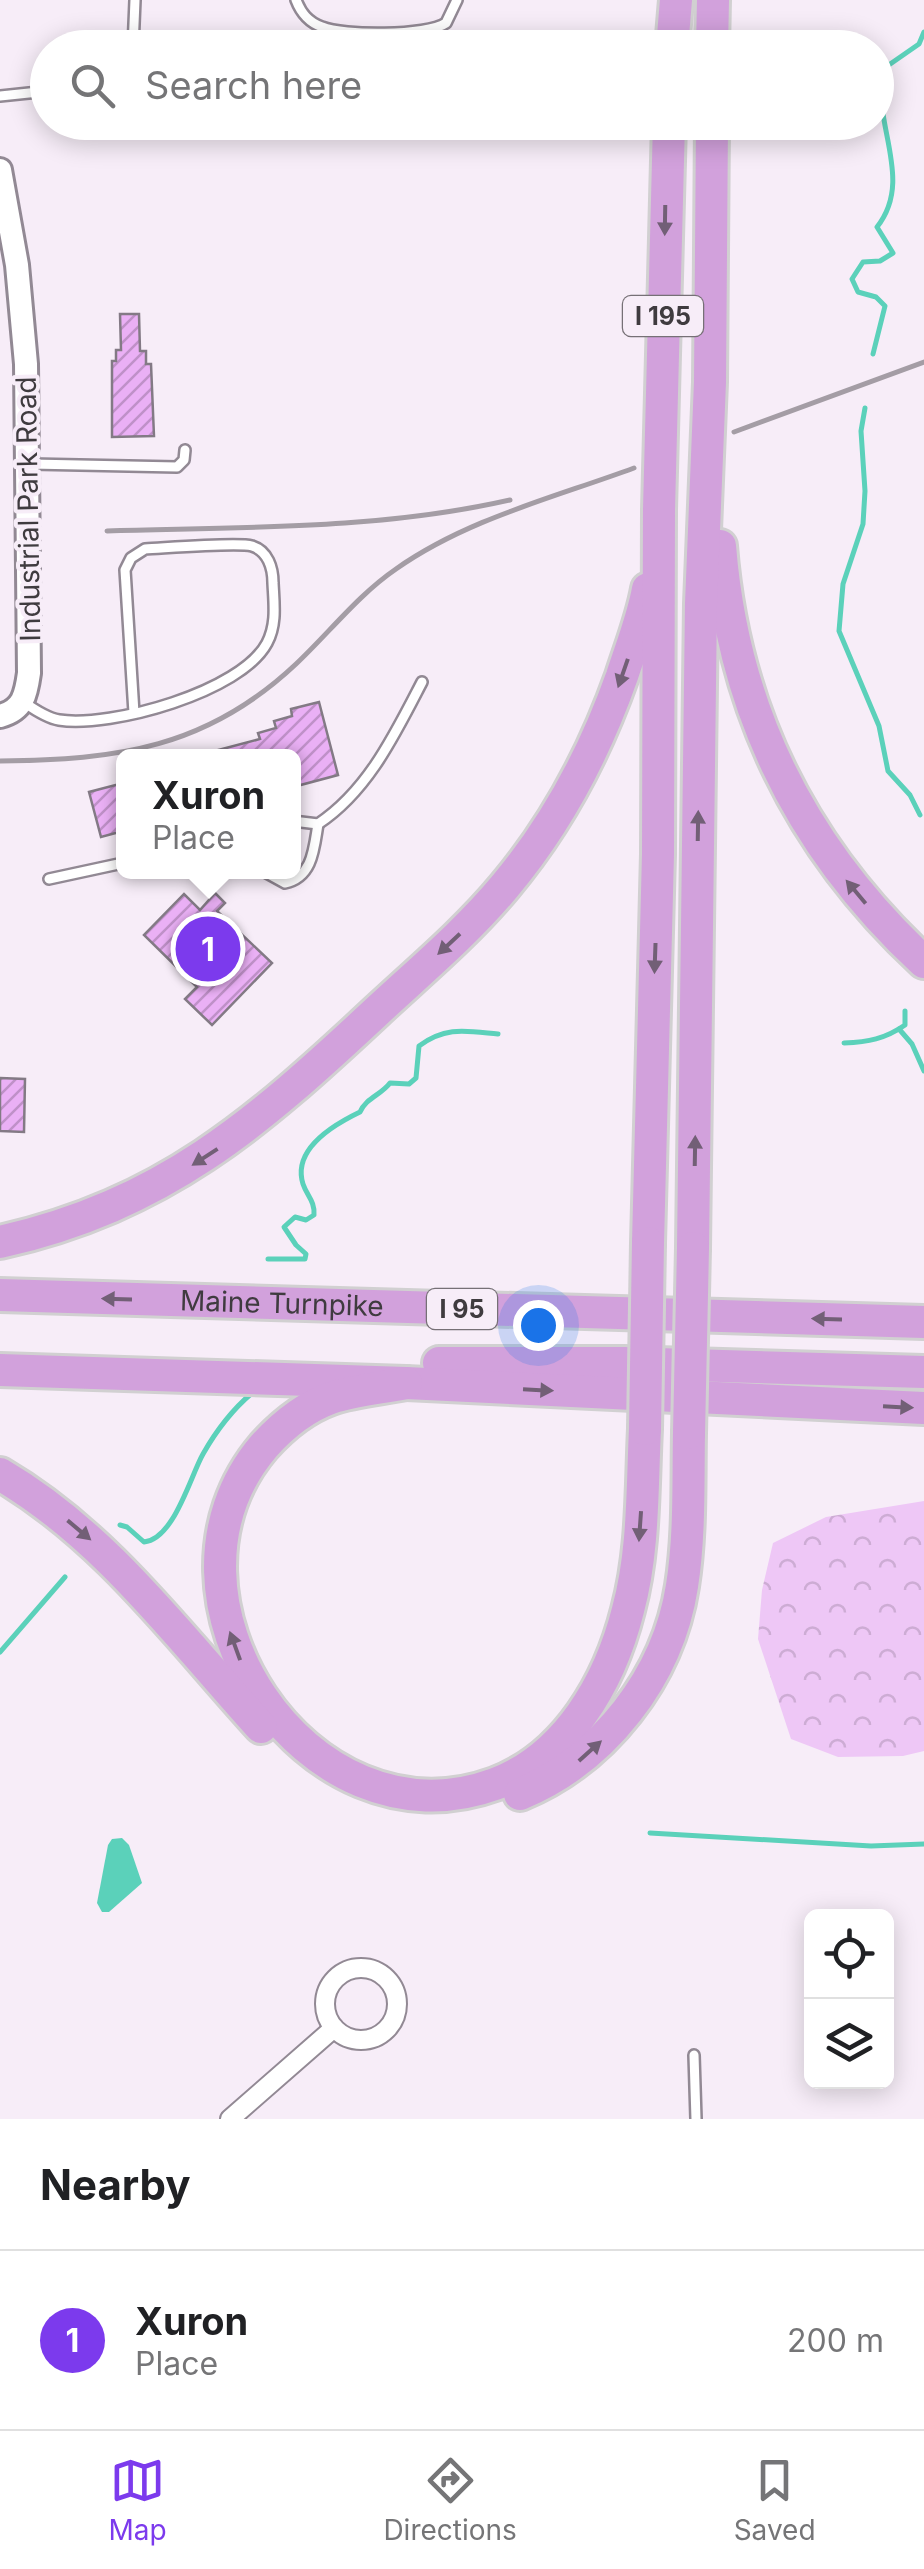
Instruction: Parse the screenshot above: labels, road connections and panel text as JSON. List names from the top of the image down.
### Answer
{
  "streets": {
    "highway": ["I 195", "Maine Turnpike", "I 95"],
    "street": ["Industrial Park Road"]
  },
  "page": {
    "search": "Search here",
    "popup": ["Xuron", "Place"],
    "pins": "1",
    "heading": "Nearby",
    "list": [
      {
        "mark": "1",
        "name": "Xuron",
        "note": "Place",
        "value": "200 m"
      }
    ],
    "nav": ["Map", "Directions", "Saved"]
  }
}
